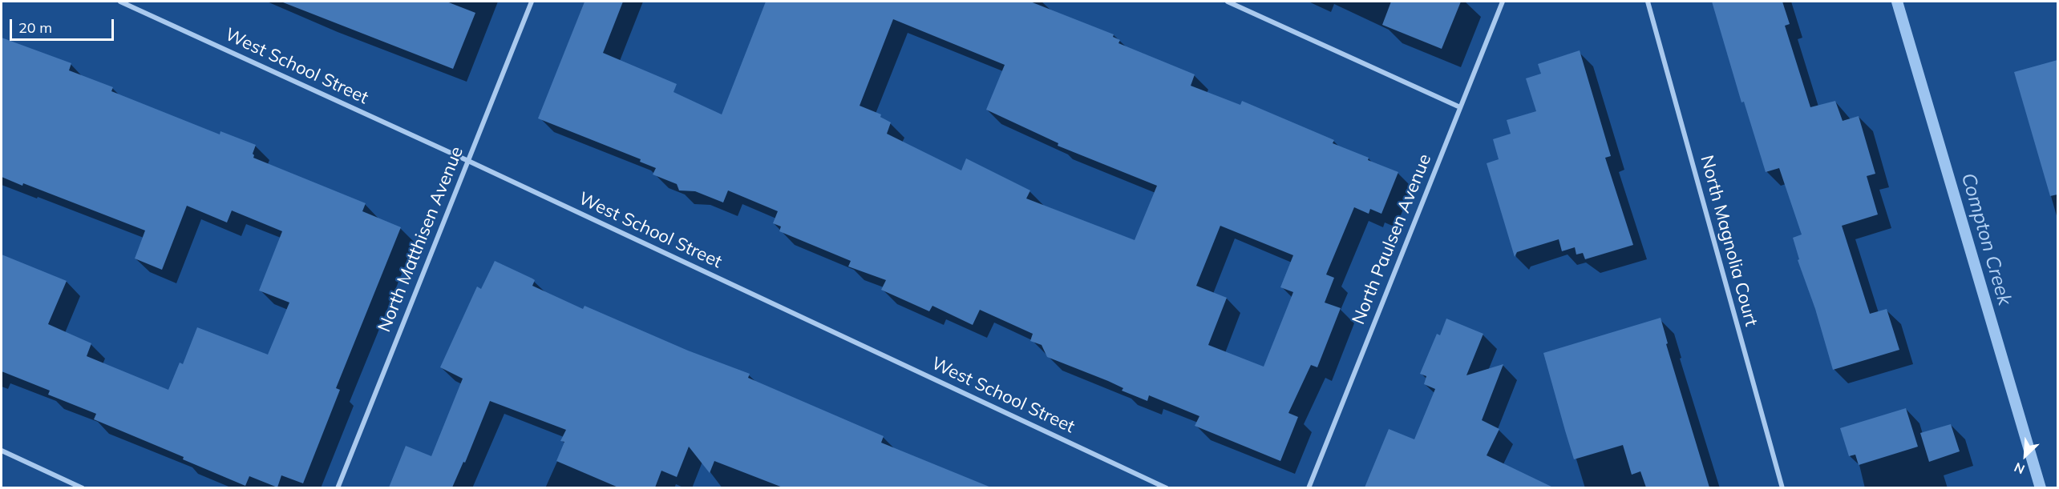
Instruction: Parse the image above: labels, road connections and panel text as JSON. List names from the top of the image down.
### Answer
{
  "streets": {
    "street": [
      "West School Street",
      "North Matthisen Avenue",
      "North Paulsen Avenue",
      "North Magnolia Court"
    ]
  },
  "crossings": [
    ["West School Street", "North Matthisen Avenue"]
  ],
  "water": ["Compton Creek"],
  "scale_bar": "20 m",
  "north": "bottom left"
}
